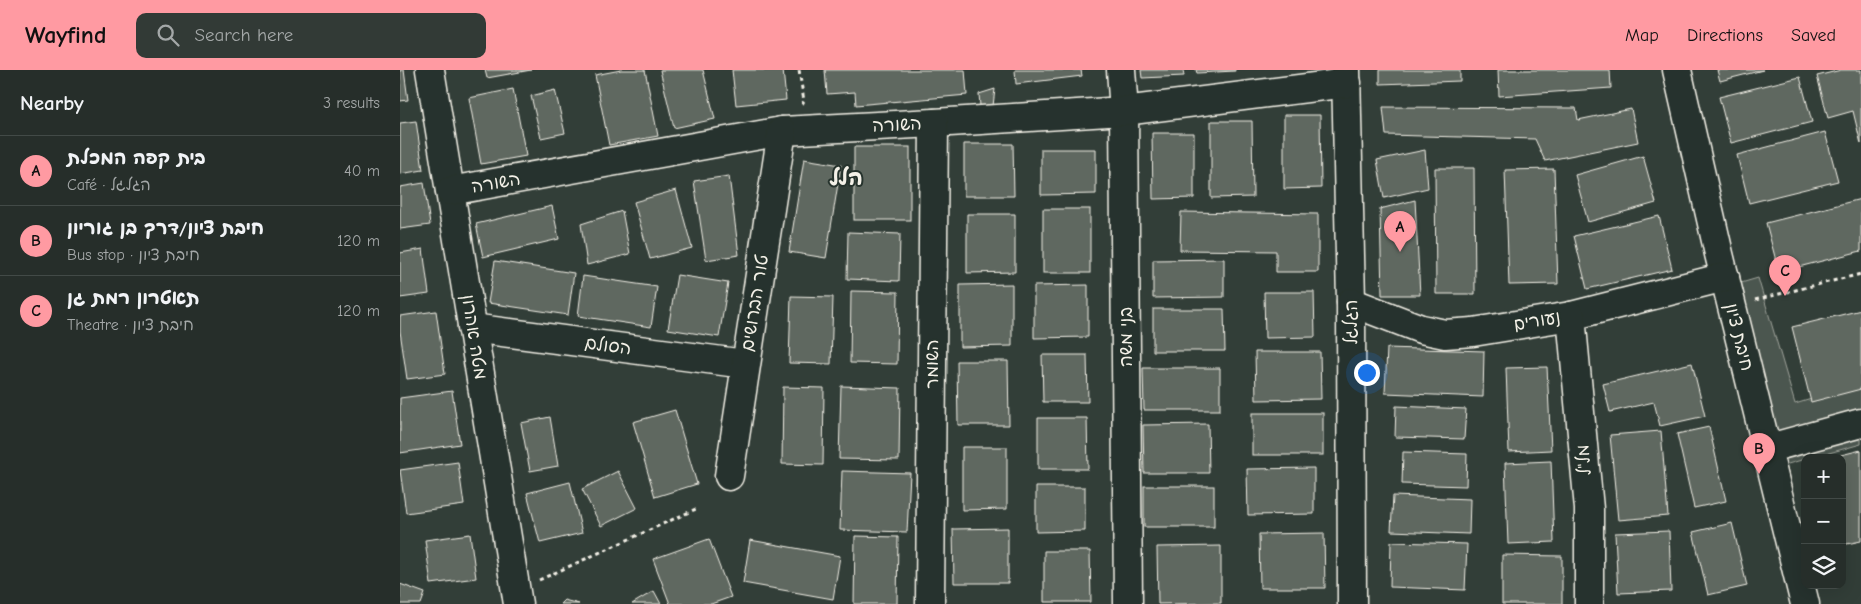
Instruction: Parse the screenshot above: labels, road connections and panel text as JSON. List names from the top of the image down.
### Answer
{
  "streets": {
    "street": [
      "השורה",
      "טור הברושים",
      "נעורים",
      "הגלגל",
      "מטה אהרון",
      "בני משה",
      "חיבת ציון",
      "הסולם",
      "השומר",
      "מל\"ל"
    ]
  },
  "crossings": [
    ["השורה", "טור הברושים"],
    ["השורה", "הגלגל"],
    ["השורה", "מטה אהרון"],
    ["השורה", "בני משה"],
    ["השורה", "השומר"],
    ["טור הברושים", "הסולם"],
    ["נעורים", "הגלגל"],
    ["נעורים", "חיבת ציון"],
    ["נעורים", "מל\"ל"],
    ["מטה אהרון", "הסולם"]
  ],
  "districts": ["הלל"],
  "page": {
    "header": "Wayfind",
    "search": "Search here",
    "nav": ["Map", "Directions", "Saved"],
    "heading": ["Nearby", "3 results"],
    "list": [
      {
        "mark": "A",
        "name": "בית קפה המכלת",
        "note": "Café · הגלגל",
        "value": "40 m"
      },
      {
        "mark": "B",
        "name": "חיבת ציון/דרך בן גוריון",
        "note": "Bus stop · חיבת ציון",
        "value": "120 m"
      },
      {
        "mark": "C",
        "name": "תאטרון רמת גן",
        "note": "Theatre · חיבת ציון",
        "value": "120 m"
      }
    ],
    "pins": ["A", "C", "B"],
    "map_buttons": ["+", "−"]
  }
}
